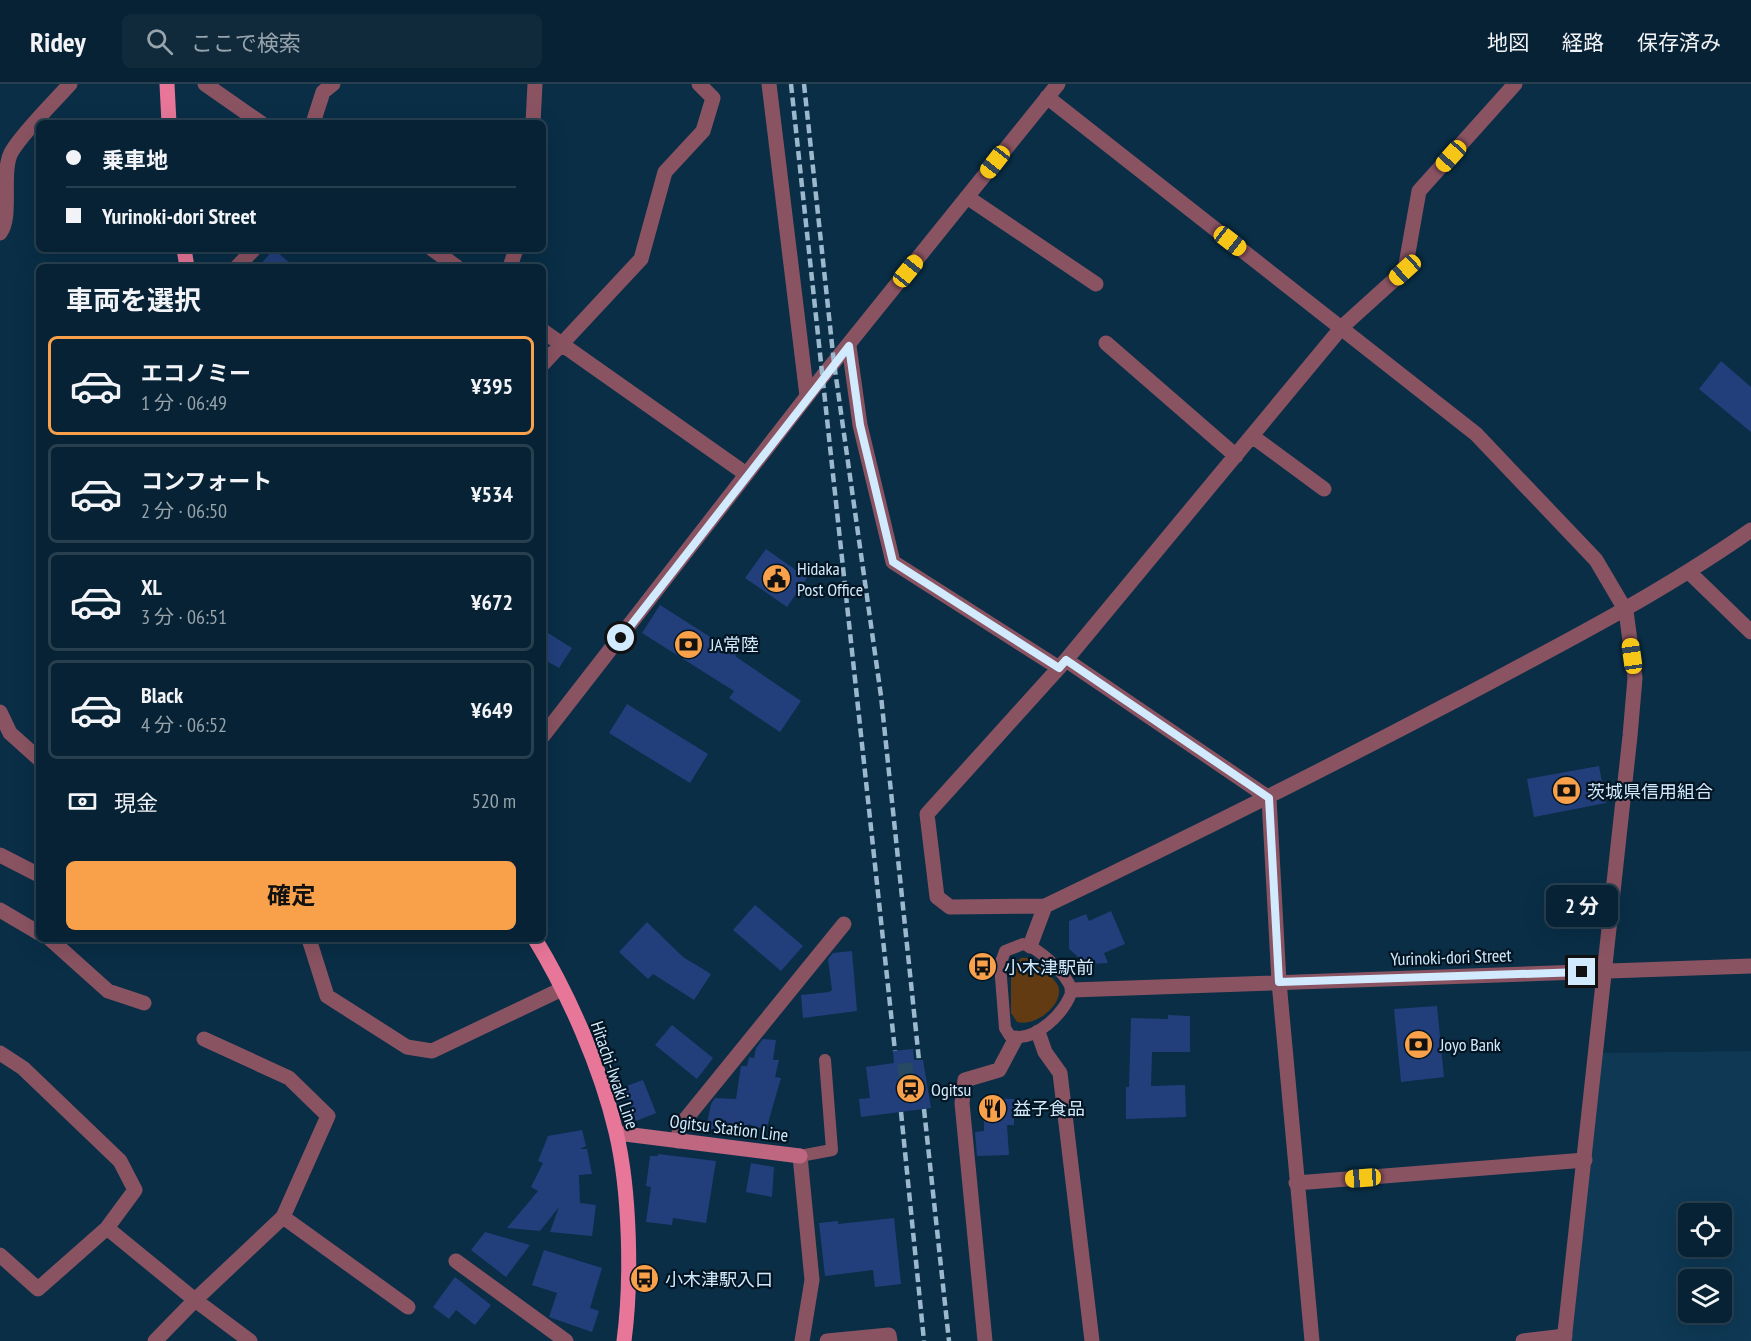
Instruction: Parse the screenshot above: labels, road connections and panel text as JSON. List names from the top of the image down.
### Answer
{
  "streets": {
    "main road": ["Hitachi-Iwaki Line", "Ogitsu Station Line"],
    "street": ["Yurinoki-dori Street"]
  },
  "crossings": [
    ["Hitachi-Iwaki Line", "Ogitsu Station Line"]
  ],
  "places": {
    "public building": ["Hidaka Post Office"],
    "bank": ["JA常陸", "茨城県信用組合", "Joyo Bank"],
    "bus stop": ["小木津駅前", "小木津駅入口"],
    "station": ["Ogitsu"],
    "restaurant": ["益子食品"]
  },
  "page": {
    "header": "Ridey",
    "search": "ここで検索",
    "nav": ["地図", "経路", "保存済み"],
    "banner": ["乗車地", "Yurinoki-dori Street"],
    "heading": "車両を選択",
    "list": [
      {
        "name": "エコノミー",
        "note": "1 分 · 06:49",
        "value": "¥395"
      },
      {
        "name": "コンフォート",
        "note": "2 分 · 06:50",
        "value": "¥534"
      },
      {
        "name": "XL",
        "note": "3 分 · 06:51",
        "value": "¥672"
      },
      {
        "name": "Black",
        "note": "4 分 · 06:52",
        "value": "¥649"
      }
    ],
    "pay": ["現金", "520 m"],
    "buttons": "確定",
    "bubble": "2 分"
  }
}
